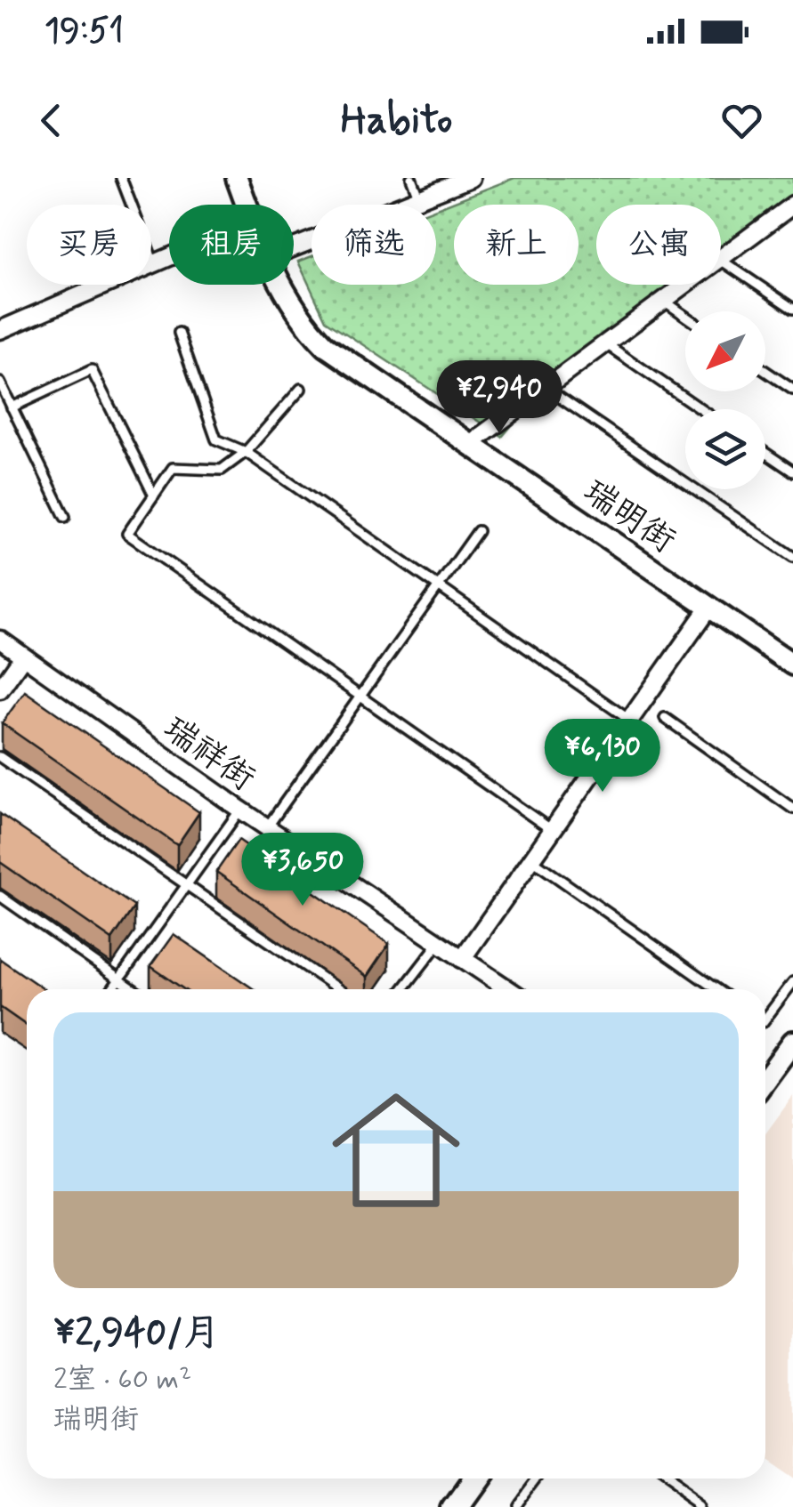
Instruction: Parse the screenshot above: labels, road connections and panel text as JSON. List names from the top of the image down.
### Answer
{
  "streets": {
    "street": ["瑞明街", "瑞祥街"]
  },
  "north": "bottom left",
  "page": {
    "status": "19:51",
    "header": "Habito",
    "chip": [
      "买房",
      "租房",
      "筛选",
      "新上",
      "公寓"
    ],
    "price": ["¥2,940", "¥6,130", "¥3,650"],
    "list": [
      {
        "name": "¥2,940/月",
        "note": "2室 · 60 m² · 瑞明街"
      }
    ]
  }
}
